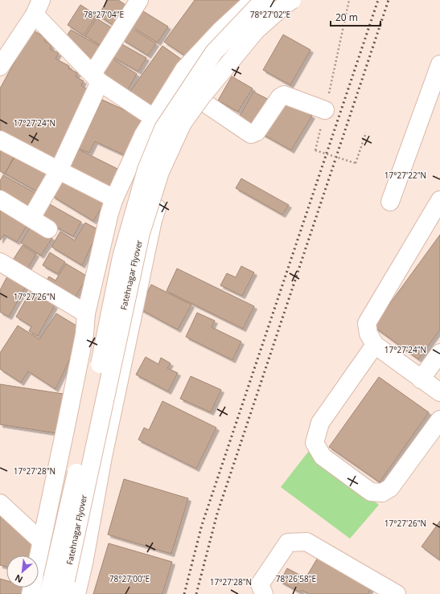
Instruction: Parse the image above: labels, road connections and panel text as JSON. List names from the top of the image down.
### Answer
{
  "streets": {
    "street": ["Fatehnagar Flyover"]
  },
  "scale_bar": "20 m",
  "north": "bottom left",
  "coordinates": [
    "78°27'04\"E",
    "78°27'02\"E",
    "17°27'24\"N",
    "17°27'22\"N",
    "17°27'26\"N",
    "17°27'28\"N",
    "78°27'00\"E",
    "78°26'58\"E"
  ]
}
